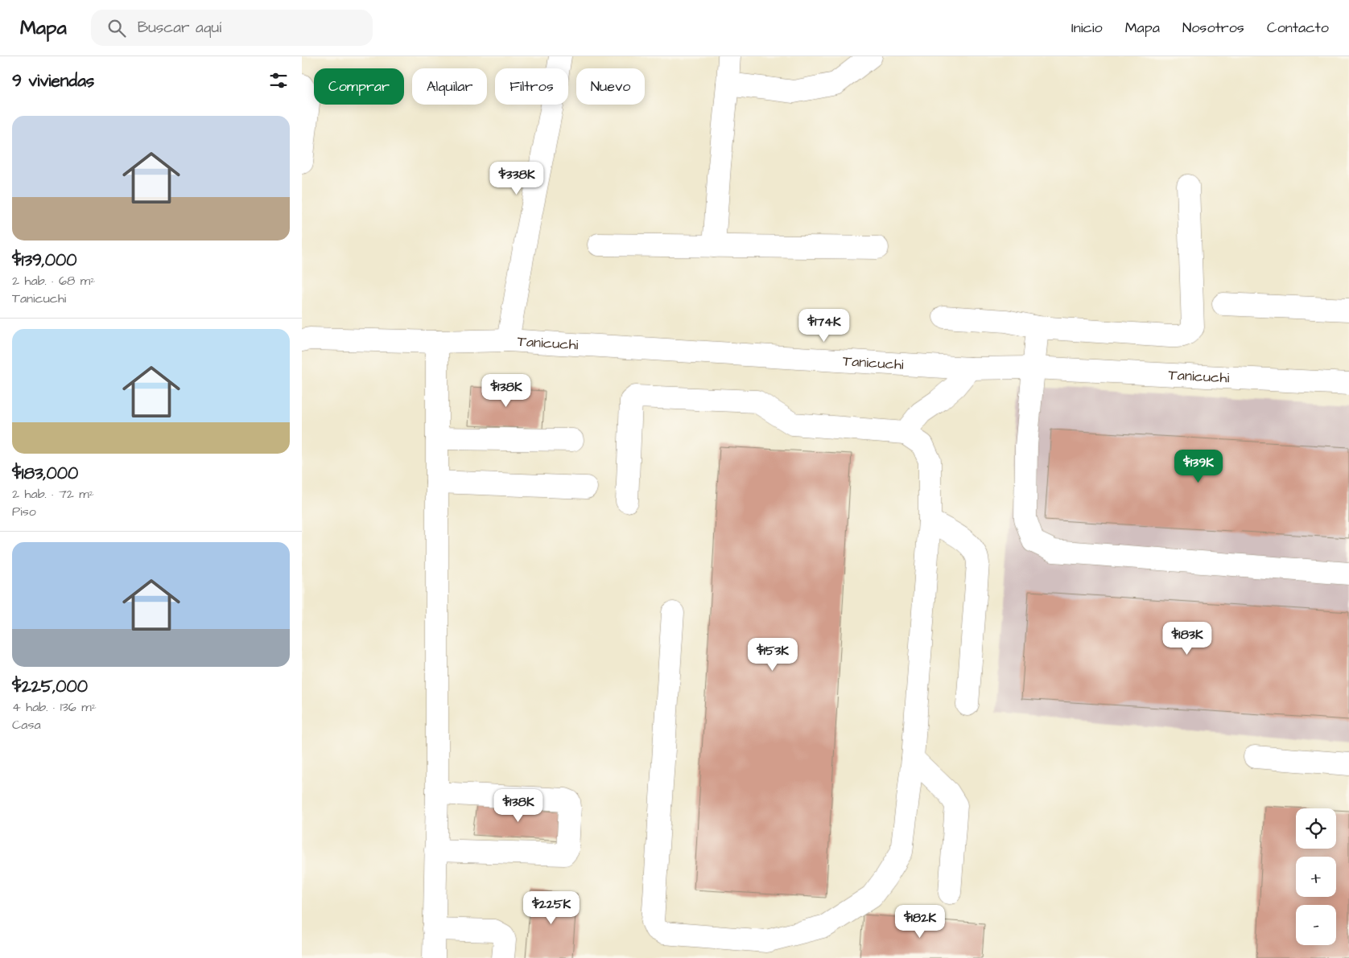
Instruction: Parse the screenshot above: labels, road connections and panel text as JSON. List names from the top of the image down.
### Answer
{
  "streets": {
    "street": ["Tanicuchi"]
  },
  "page": {
    "header": "Mapa",
    "search": "Buscar aquí",
    "nav": [
      "Inicio",
      "Mapa",
      "Nosotros",
      "Contacto"
    ],
    "heading": "9 viviendas",
    "chip": [
      "Comprar",
      "Alquilar",
      "Filtros",
      "Nuevo"
    ],
    "list": [
      {
        "name": "$139,000",
        "note": "2 hab. · 68 m² · Tanicuchi"
      },
      {
        "name": "$183,000",
        "note": "2 hab. · 72 m² · Piso"
      },
      {
        "name": "$225,000",
        "note": "4 hab. · 136 m² · Casa"
      }
    ],
    "price": [
      "$338K",
      "$174K",
      "$138K",
      "$139K",
      "$183K",
      "$153K",
      "$138K",
      "$225K",
      "$182K"
    ],
    "map_buttons": ["+", "−"]
  }
}
